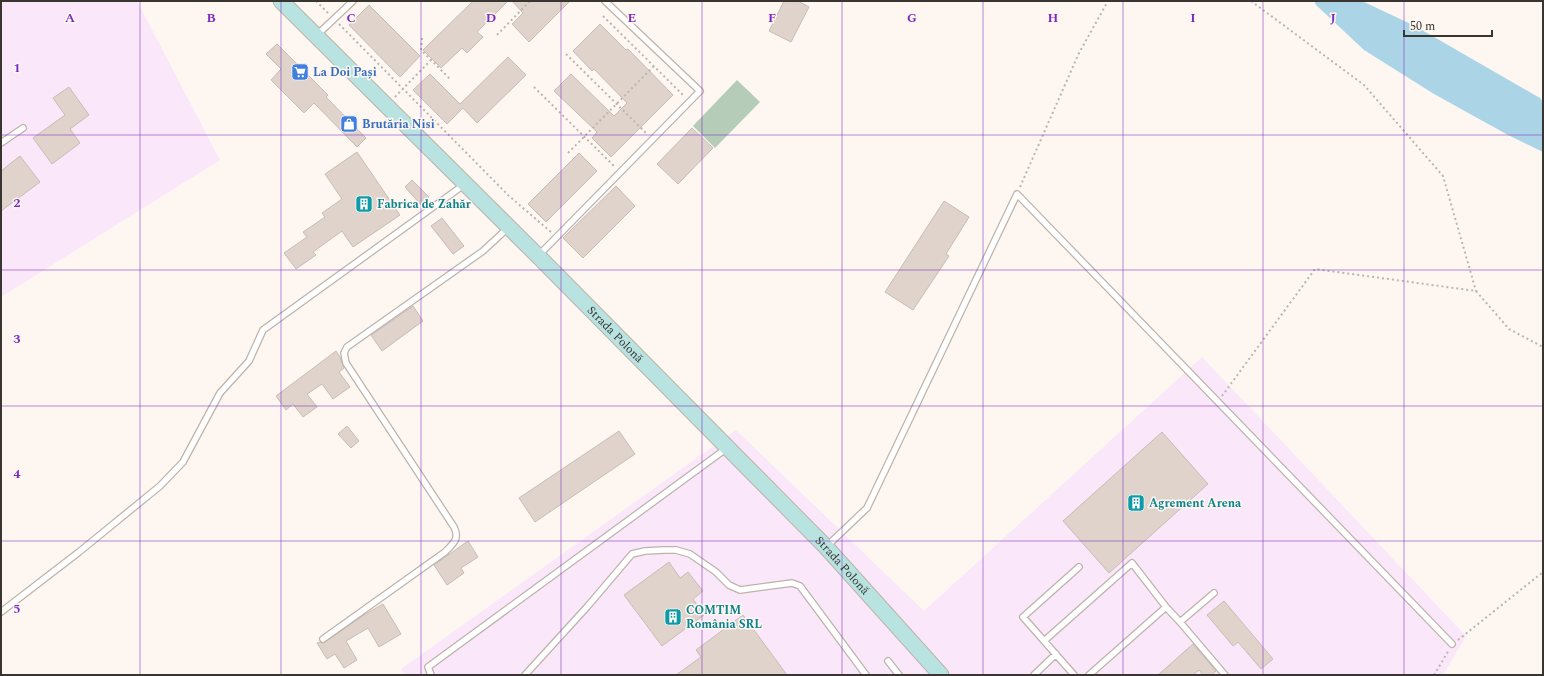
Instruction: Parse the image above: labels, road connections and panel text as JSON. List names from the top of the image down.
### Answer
{
  "streets": {
    "main road": ["Strada Polonă"]
  },
  "places": {
    "supermarket": ["La Doi Pași"],
    "shop": ["Brutăria Nisi"],
    "building": ["Fabrica de Zahăr", "Agrement Arena", "COMTIM România SRL"]
  },
  "scale_bar": "50 m",
  "grid": {
    "columns": [
      "A",
      "B",
      "C",
      "D",
      "E",
      "F",
      "G",
      "H",
      "I",
      "J"
    ],
    "rows": [
      "1",
      "2",
      "3",
      "4",
      "5"
    ]
  }
}
